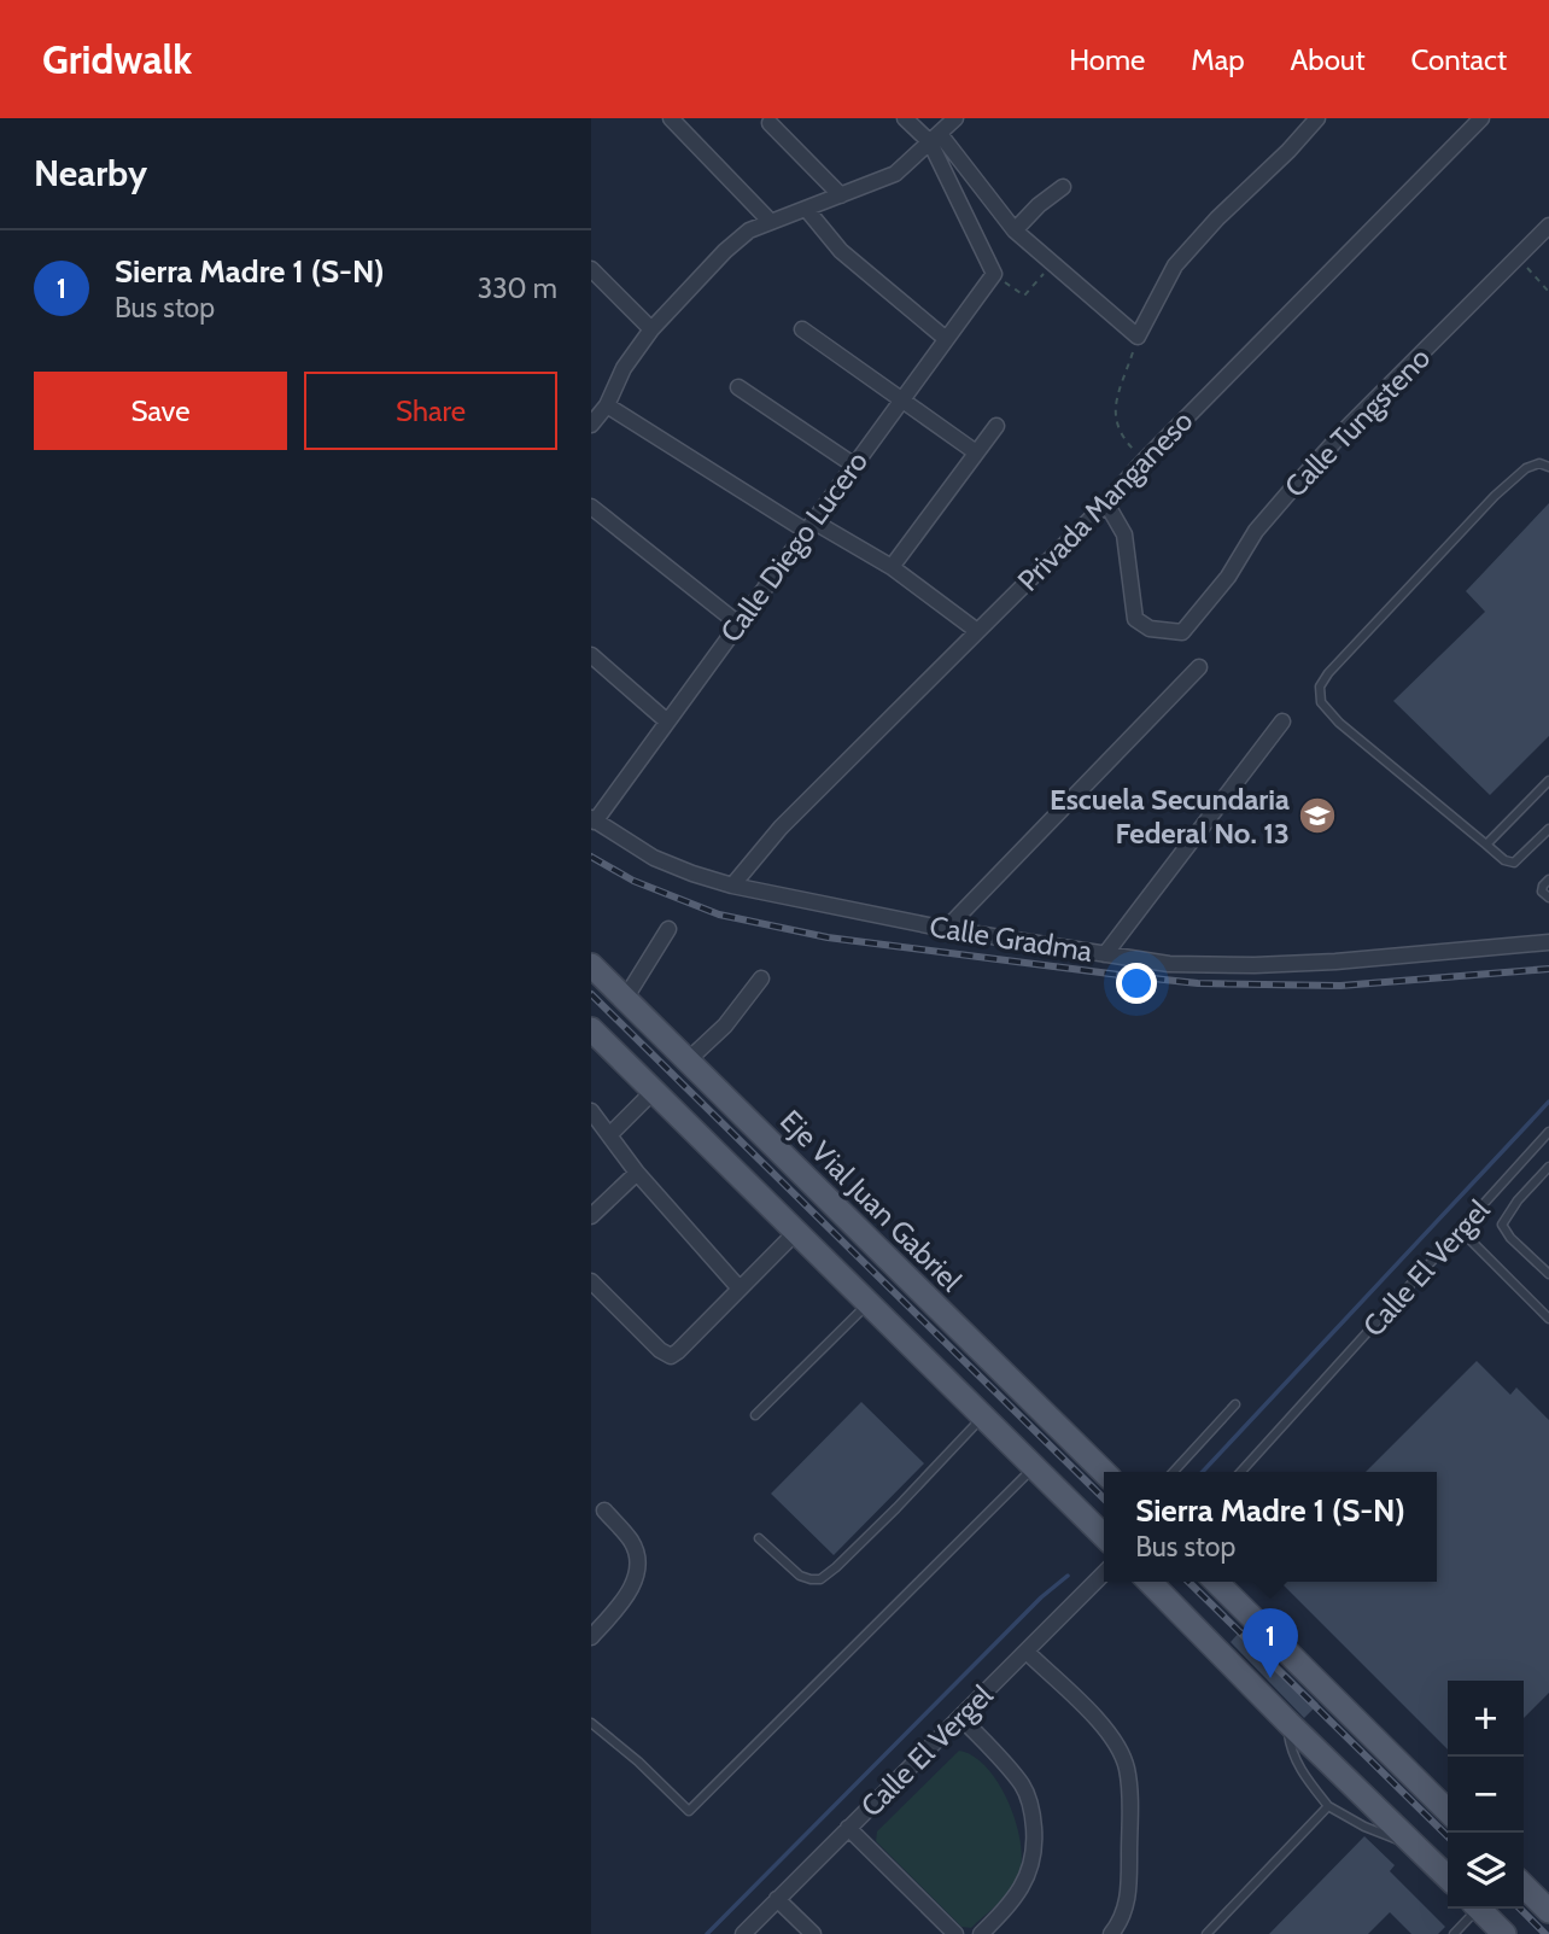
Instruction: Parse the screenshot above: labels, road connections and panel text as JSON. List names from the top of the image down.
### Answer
{
  "streets": {
    "main road": ["Eje Vial Juan Gabriel"],
    "street": [
      "Calle Tungsteno",
      "Privada Manganeso",
      "Calle Diego Lucero",
      "Calle Gradma",
      "Calle El Vergel"
    ]
  },
  "crossings": [
    ["Calle Tungsteno", "Privada Manganeso"],
    ["Privada Manganeso", "Calle Gradma"],
    ["Calle Diego Lucero", "Calle Gradma"]
  ],
  "places": {
    "school or university": ["Escuela Secundaria Federal No. 13"]
  },
  "page": {
    "header": "Gridwalk",
    "nav": [
      "Home",
      "Map",
      "About",
      "Contact"
    ],
    "heading": "Nearby",
    "list": [
      {
        "mark": "1",
        "name": "Sierra Madre 1 (S-N)",
        "note": "Bus stop",
        "value": "330 m"
      }
    ],
    "buttons": ["Save", "Share"],
    "popup": ["Sierra Madre 1 (S-N)", "Bus stop"],
    "pins": "1",
    "map_buttons": ["+", "−"]
  }
}
